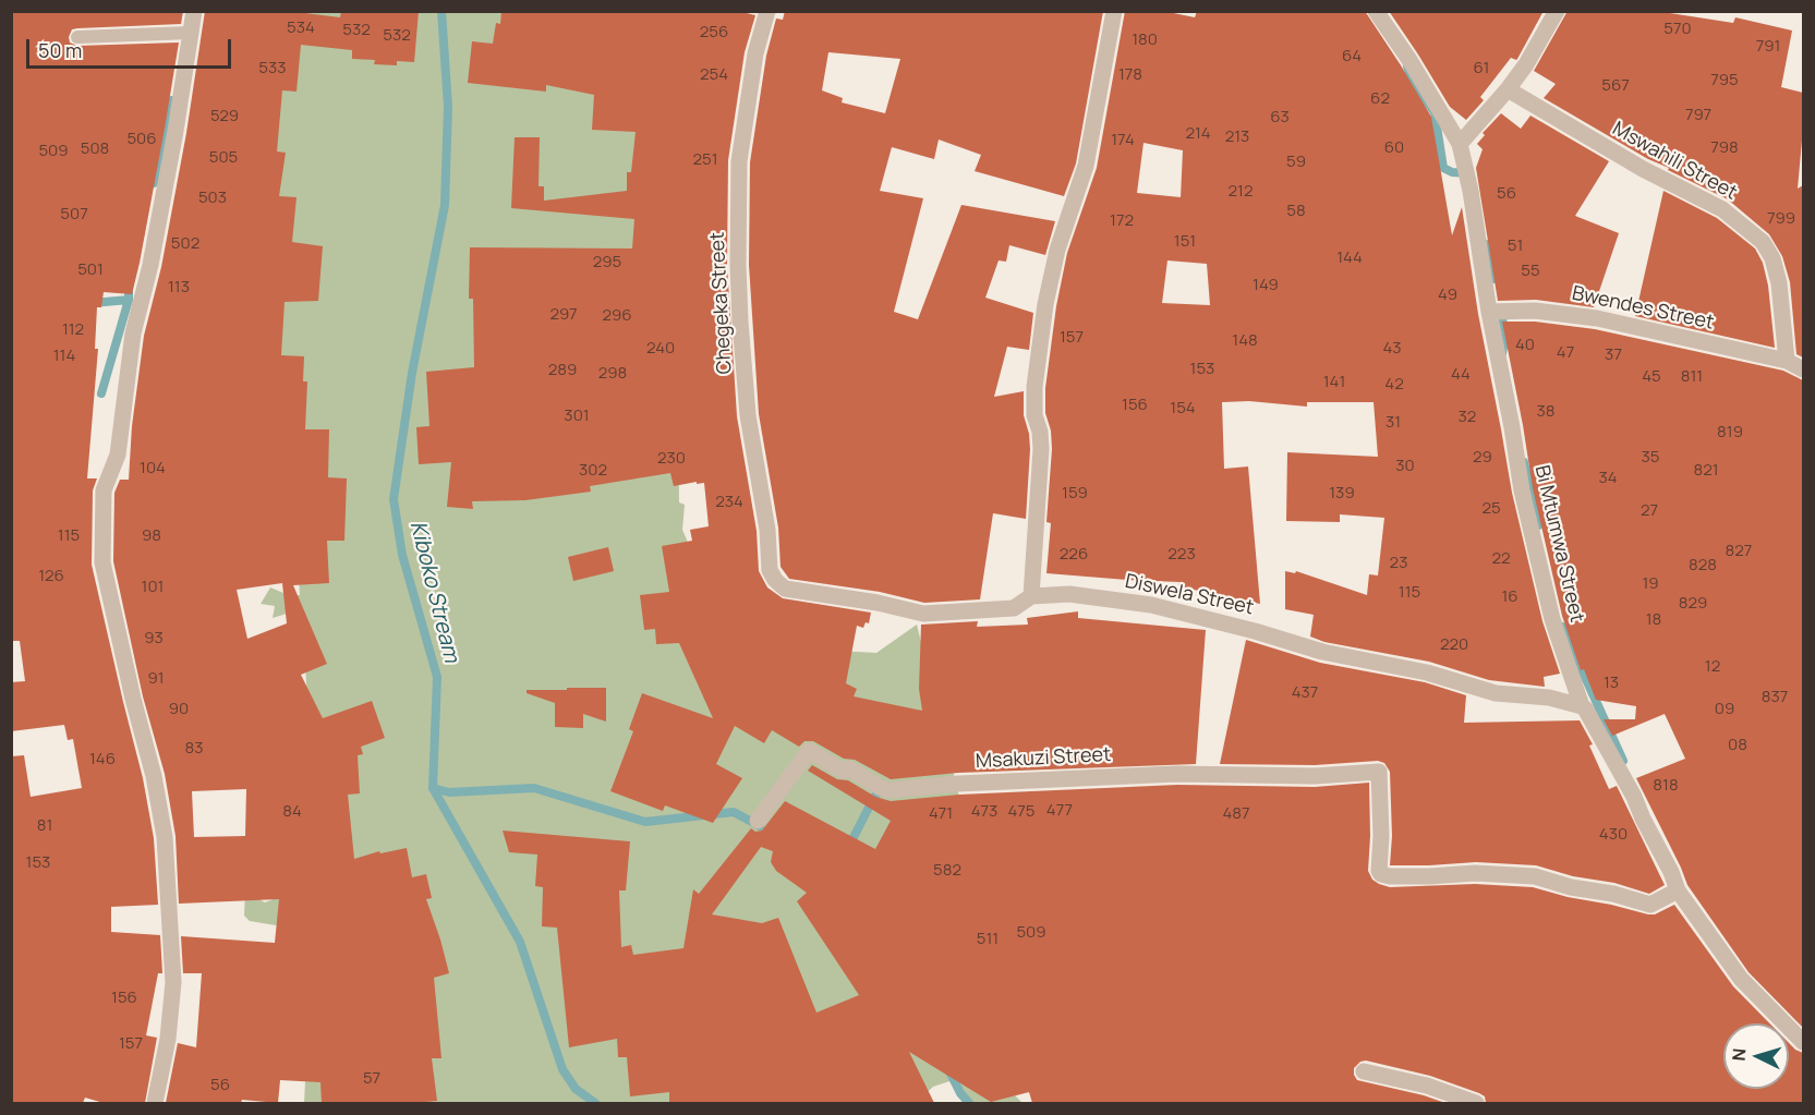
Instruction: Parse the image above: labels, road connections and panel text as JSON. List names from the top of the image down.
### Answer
{
  "streets": {
    "street": [
      "Mswahili Street",
      "Chegeka Street",
      "Bwendes Street",
      "Bi Mtumwa Street",
      "Diswela Street",
      "Msakuzi Street"
    ]
  },
  "crossings": [
    ["Mswahili Street", "Bwendes Street"],
    ["Chegeka Street", "Diswela Street"],
    ["Bwendes Street", "Bi Mtumwa Street"],
    ["Bi Mtumwa Street", "Diswela Street"],
    ["Bi Mtumwa Street", "Msakuzi Street"]
  ],
  "water": ["Kiboko Stream"],
  "house_numbers": [
    "534",
    "570",
    "532",
    "256",
    "532",
    "180",
    "791",
    "64",
    "533",
    "61",
    "254",
    "178",
    "795",
    "567",
    "62",
    "797",
    "529",
    "63",
    "214",
    "213",
    "506",
    "174",
    "60",
    "798",
    "508",
    "509",
    "505",
    "251",
    "59",
    "212",
    "56",
    "503",
    "58",
    "507",
    "799",
    "172",
    "151",
    "502",
    "51",
    "144",
    "295",
    "501",
    "55",
    "149",
    "113",
    "49",
    "297",
    "296",
    "112",
    "157",
    "148",
    "40",
    "240",
    "43",
    "47",
    "37",
    "114",
    "153",
    "289",
    "298",
    "44",
    "45",
    "811",
    "141",
    "42",
    "156",
    "154",
    "38",
    "301",
    "32",
    "31",
    "819",
    "29",
    "35",
    "230",
    "30",
    "104",
    "302",
    "821",
    "34",
    "159",
    "139",
    "234",
    "25",
    "27",
    "115",
    "98",
    "827",
    "226",
    "223",
    "22",
    "23",
    "828",
    "126",
    "19",
    "101",
    "115",
    "16",
    "829",
    "18",
    "93",
    "220",
    "12",
    "91",
    "13",
    "437",
    "837",
    "90",
    "09",
    "08",
    "83",
    "146",
    "818",
    "477",
    "84",
    "473",
    "475",
    "471",
    "487",
    "81",
    "430",
    "153",
    "582",
    "509",
    "511",
    "156",
    "157",
    "57",
    "56"
  ],
  "scale_bar": "50 m",
  "north": "left"
}
